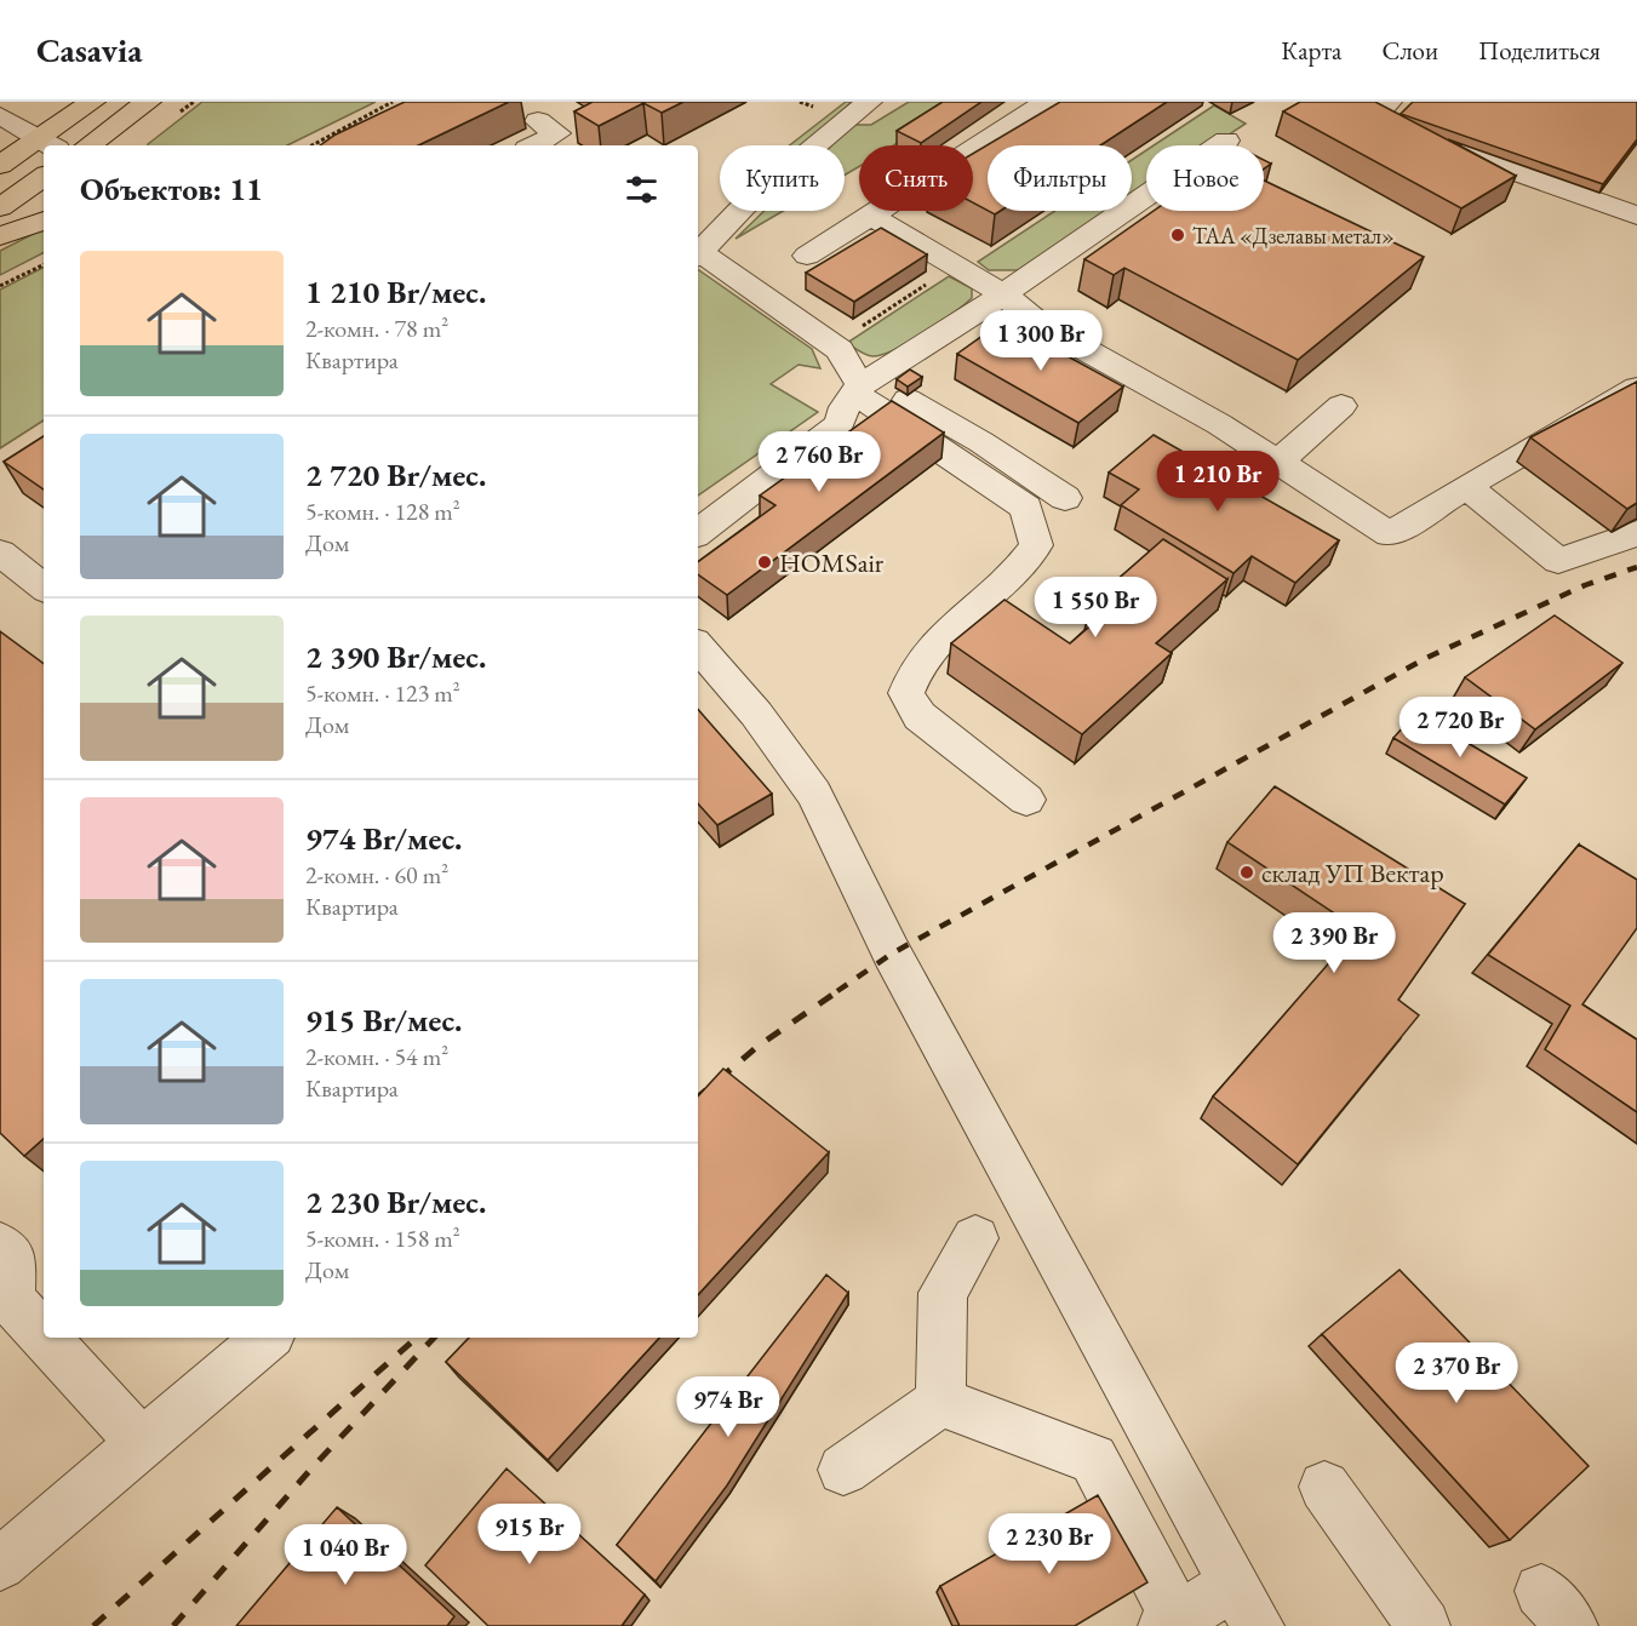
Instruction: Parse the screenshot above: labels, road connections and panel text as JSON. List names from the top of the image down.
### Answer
{
  "places": ["ТАА «Дзелавы метал»", "HOMSair", "склад УП Вектар"],
  "page": {
    "header": "Casavia",
    "nav": ["Карта", "Слои", "Поделиться"],
    "chip": [
      "Купить",
      "Снять",
      "Фильтры",
      "Новое"
    ],
    "heading": "Объектов: 11",
    "list": [
      {
        "name": "1 210 Br/мес.",
        "note": "2-комн. · 78 m² · Квартира"
      },
      {
        "name": "2 720 Br/мес.",
        "note": "5-комн. · 128 m² · Дом"
      },
      {
        "name": "2 390 Br/мес.",
        "note": "5-комн. · 123 m² · Дом"
      },
      {
        "name": "974 Br/мес.",
        "note": "2-комн. · 60 m² · Квартира"
      },
      {
        "name": "915 Br/мес.",
        "note": "2-комн. · 54 m² · Квартира"
      },
      {
        "name": "2 230 Br/мес.",
        "note": "5-комн. · 158 m² · Дом"
      }
    ],
    "price": [
      "1 300 Br",
      "2 760 Br",
      "1 210 Br",
      "1 550 Br",
      "2 720 Br",
      "2 390 Br",
      "2 370 Br",
      "974 Br",
      "915 Br",
      "2 230 Br",
      "1 040 Br"
    ]
  }
}
